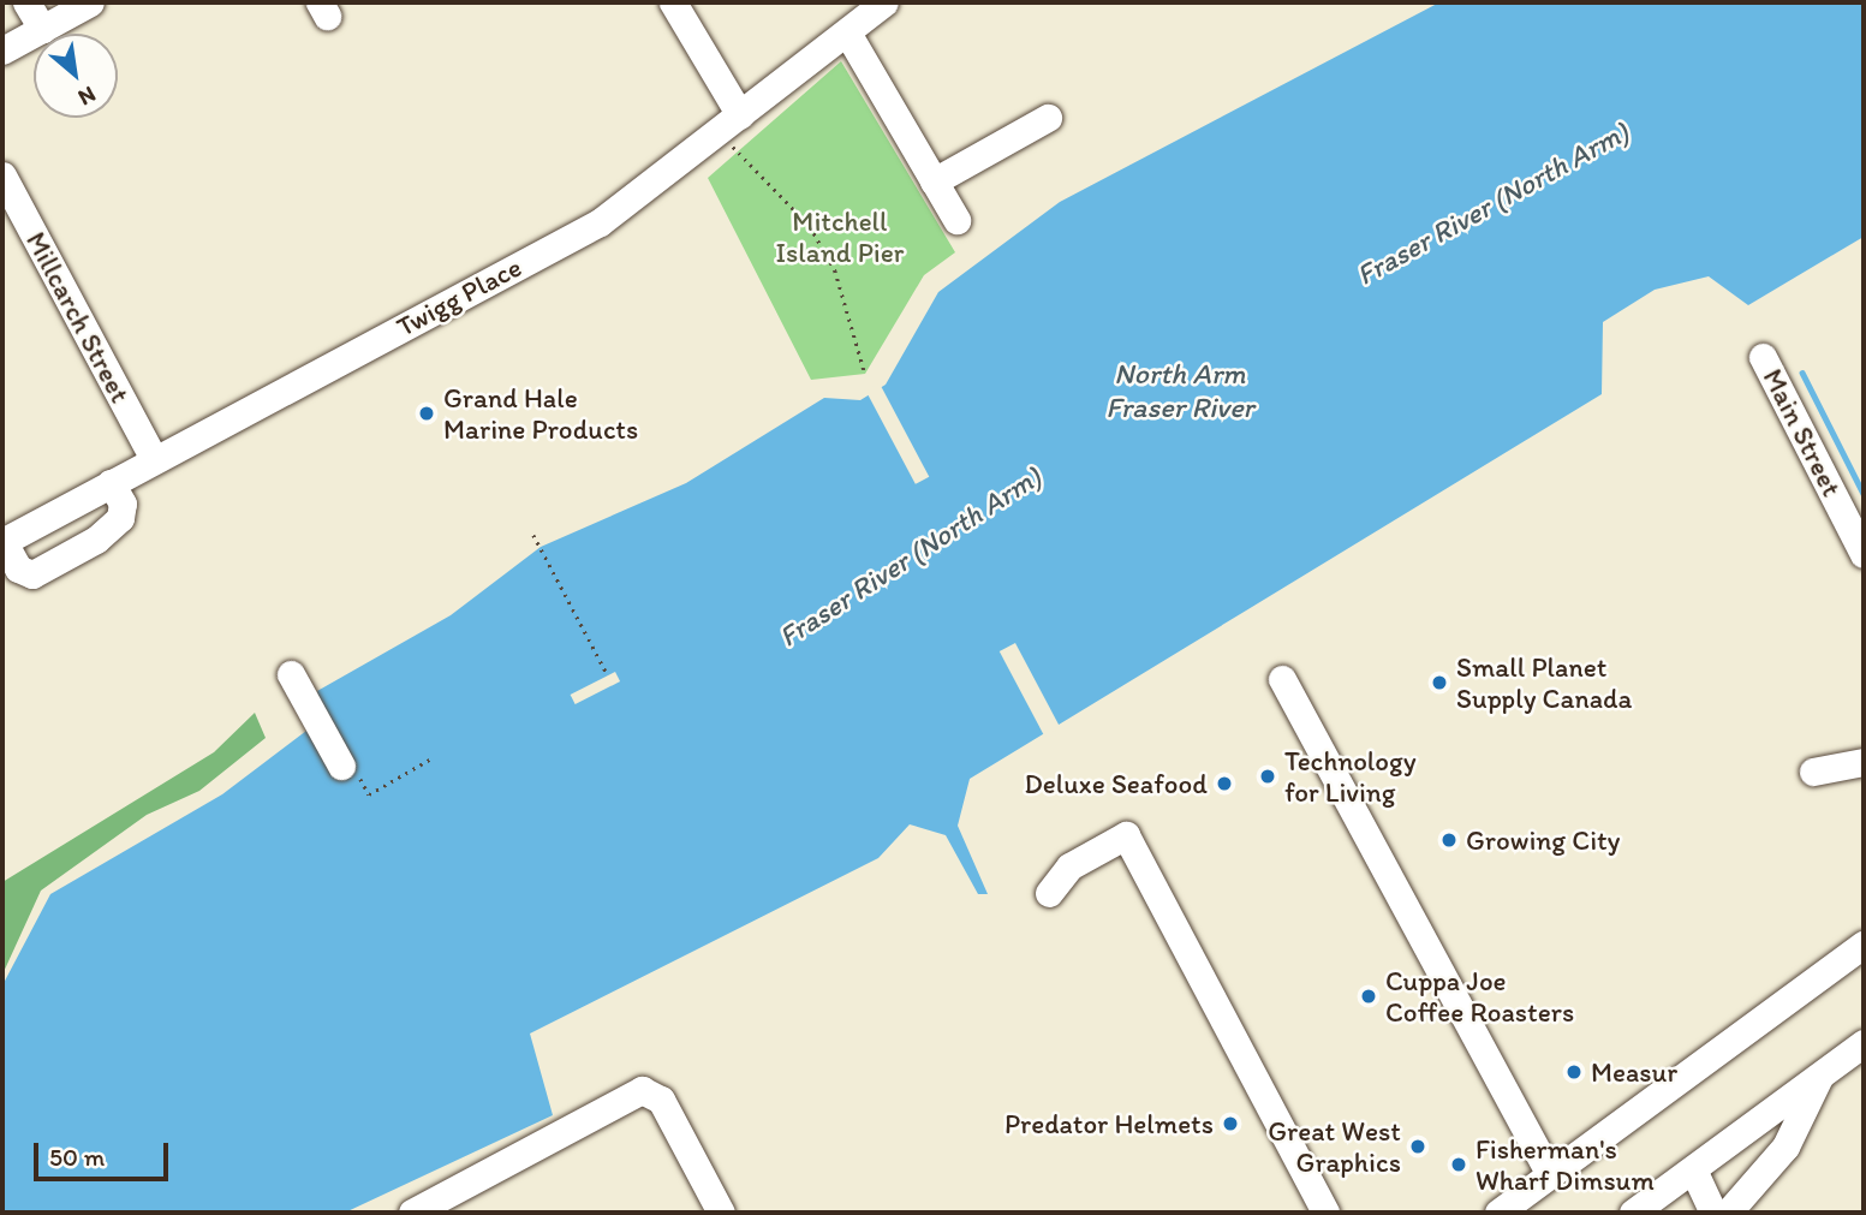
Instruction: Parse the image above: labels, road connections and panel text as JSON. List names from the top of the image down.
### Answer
{
  "streets": {
    "street": ["Twigg Place", "Millcarch Street", "Main Street"]
  },
  "crossings": [
    ["Twigg Place", "Millcarch Street"]
  ],
  "water": ["Fraser River (North Arm)", "North Arm Fraser River"],
  "parks": ["Mitchell Island Pier"],
  "places": [
    "Grand Hale Marine Products",
    "Small Planet Supply Canada",
    "Technology for Living",
    "Deluxe Seafood",
    "Growing City",
    "Cuppa Joe Coffee Roasters",
    "Measur",
    "Predator Helmets",
    "Great West Graphics",
    "Fisherman's Wharf Dimsum"
  ],
  "scale_bar": "50 m",
  "north": "bottom right"
}
